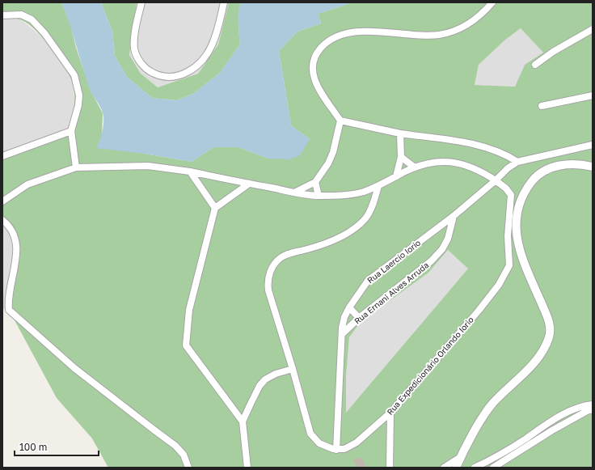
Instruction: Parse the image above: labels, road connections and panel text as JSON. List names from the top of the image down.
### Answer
{
  "streets": {
    "street": ["Rua Laercio Iorio", "Rua Ernani Alves Arruda", "Rua Expedicionário Orlando Iorio"]
  },
  "crossings": [
    ["Rua Laercio Iorio", "Rua Ernani Alves Arruda"],
    ["Rua Laercio Iorio", "Rua Expedicionário Orlando Iorio"]
  ],
  "scale_bar": "100 m"
}
